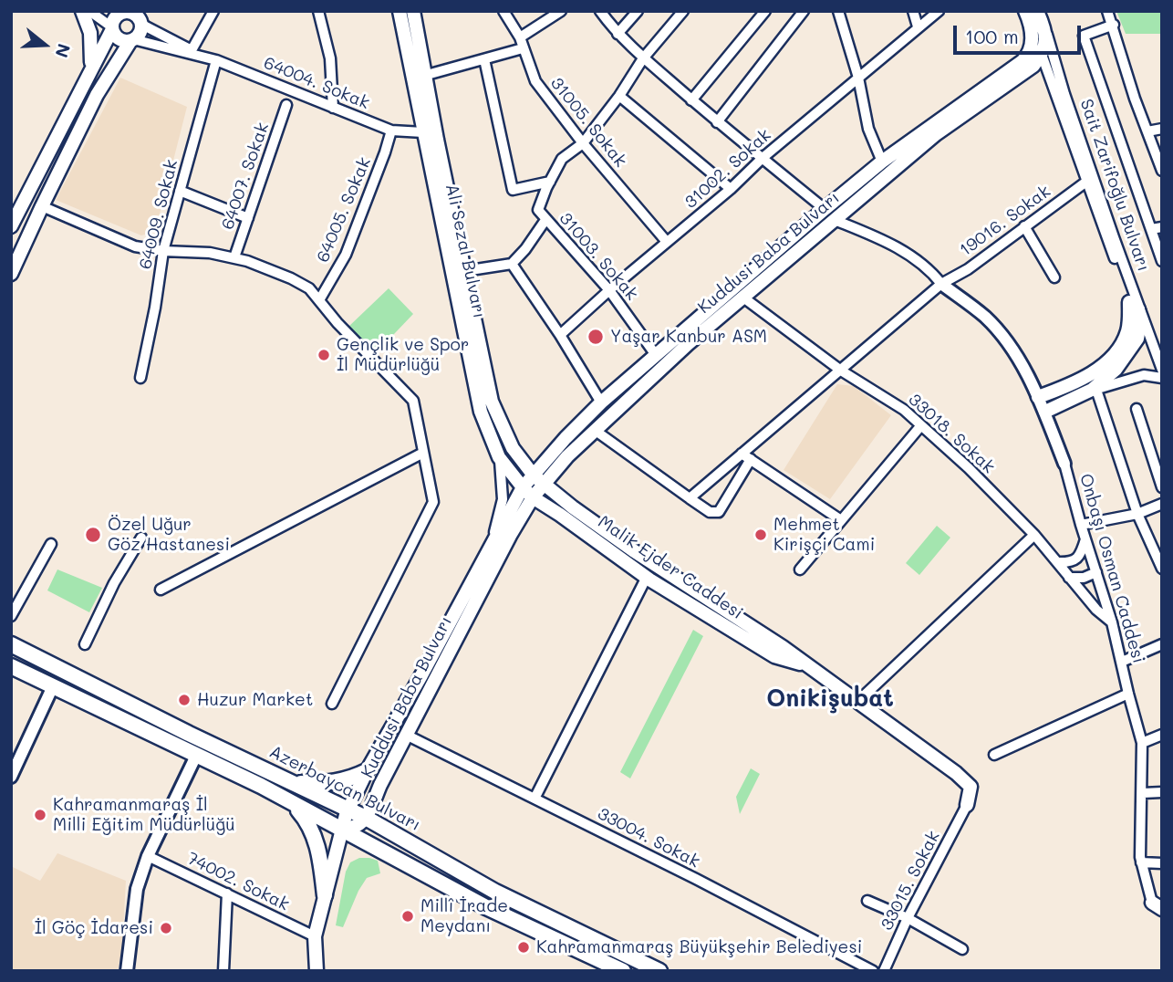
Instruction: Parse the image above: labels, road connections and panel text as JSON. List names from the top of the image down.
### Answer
{
  "streets": {
    "main road": [
      "Sait Zarifoğlu Bulvarı",
      "Ali Sezal Bulvarı",
      "Kuddusi Baba Bulvarı",
      "Malik Ejder Caddesi",
      "Azerbaycan Bulvarı"
    ],
    "street": [
      "64004. Sokak",
      "31005. Sokak",
      "31002. Sokak",
      "64007. Sokak",
      "64005. Sokak",
      "64009. Sokak",
      "19016. Sokak",
      "31003. Sokak",
      "33018. Sokak",
      "Onbaşı Osman Caddesi",
      "33004. Sokak",
      "33015. Sokak",
      "74002. Sokak"
    ]
  },
  "crossings": [
    ["64004. Sokak", "64005. Sokak"],
    ["64004. Sokak", "64009. Sokak"],
    ["64004. Sokak", "Ali Sezal Bulvarı"],
    ["31005. Sokak", "31002. Sokak"],
    ["31002. Sokak", "31003. Sokak"],
    ["Sait Zarifoğlu Bulvarı", "19016. Sokak"],
    ["Sait Zarifoğlu Bulvarı", "Kuddusi Baba Bulvarı"],
    ["19016. Sokak", "33018. Sokak"],
    ["19016. Sokak", "Onbaşı Osman Caddesi"],
    ["Ali Sezal Bulvarı", "Kuddusi Baba Bulvarı"],
    ["Ali Sezal Bulvarı", "Malik Ejder Caddesi"],
    ["Kuddusi Baba Bulvarı", "31003. Sokak"],
    ["Kuddusi Baba Bulvarı", "33018. Sokak"],
    ["Kuddusi Baba Bulvarı", "Malik Ejder Caddesi"],
    ["Kuddusi Baba Bulvarı", "Azerbaycan Bulvarı"],
    ["Kuddusi Baba Bulvarı", "33004. Sokak"],
    ["Kuddusi Baba Bulvarı", "74002. Sokak"],
    ["33018. Sokak", "Onbaşı Osman Caddesi"],
    ["Malik Ejder Caddesi", "33015. Sokak"]
  ],
  "districts": ["Onikişubat"],
  "places": [
    "Yaşar Kanbur ASM",
    "Gençlik ve Spor İl Müdürlüğü",
    "Özel Uğur Göz Hastanesi",
    "Mehmet Kirişçi Cami",
    "Huzur Market",
    "Kahramanmaraş İl Milli Eğitim Müdürlüğü",
    "Millî İrade Meydanı",
    "İl Göç İdaresi",
    "Kahramanmaraş Büyükşehir Belediyesi"
  ],
  "scale_bar": "100 m",
  "north": "right"
}
